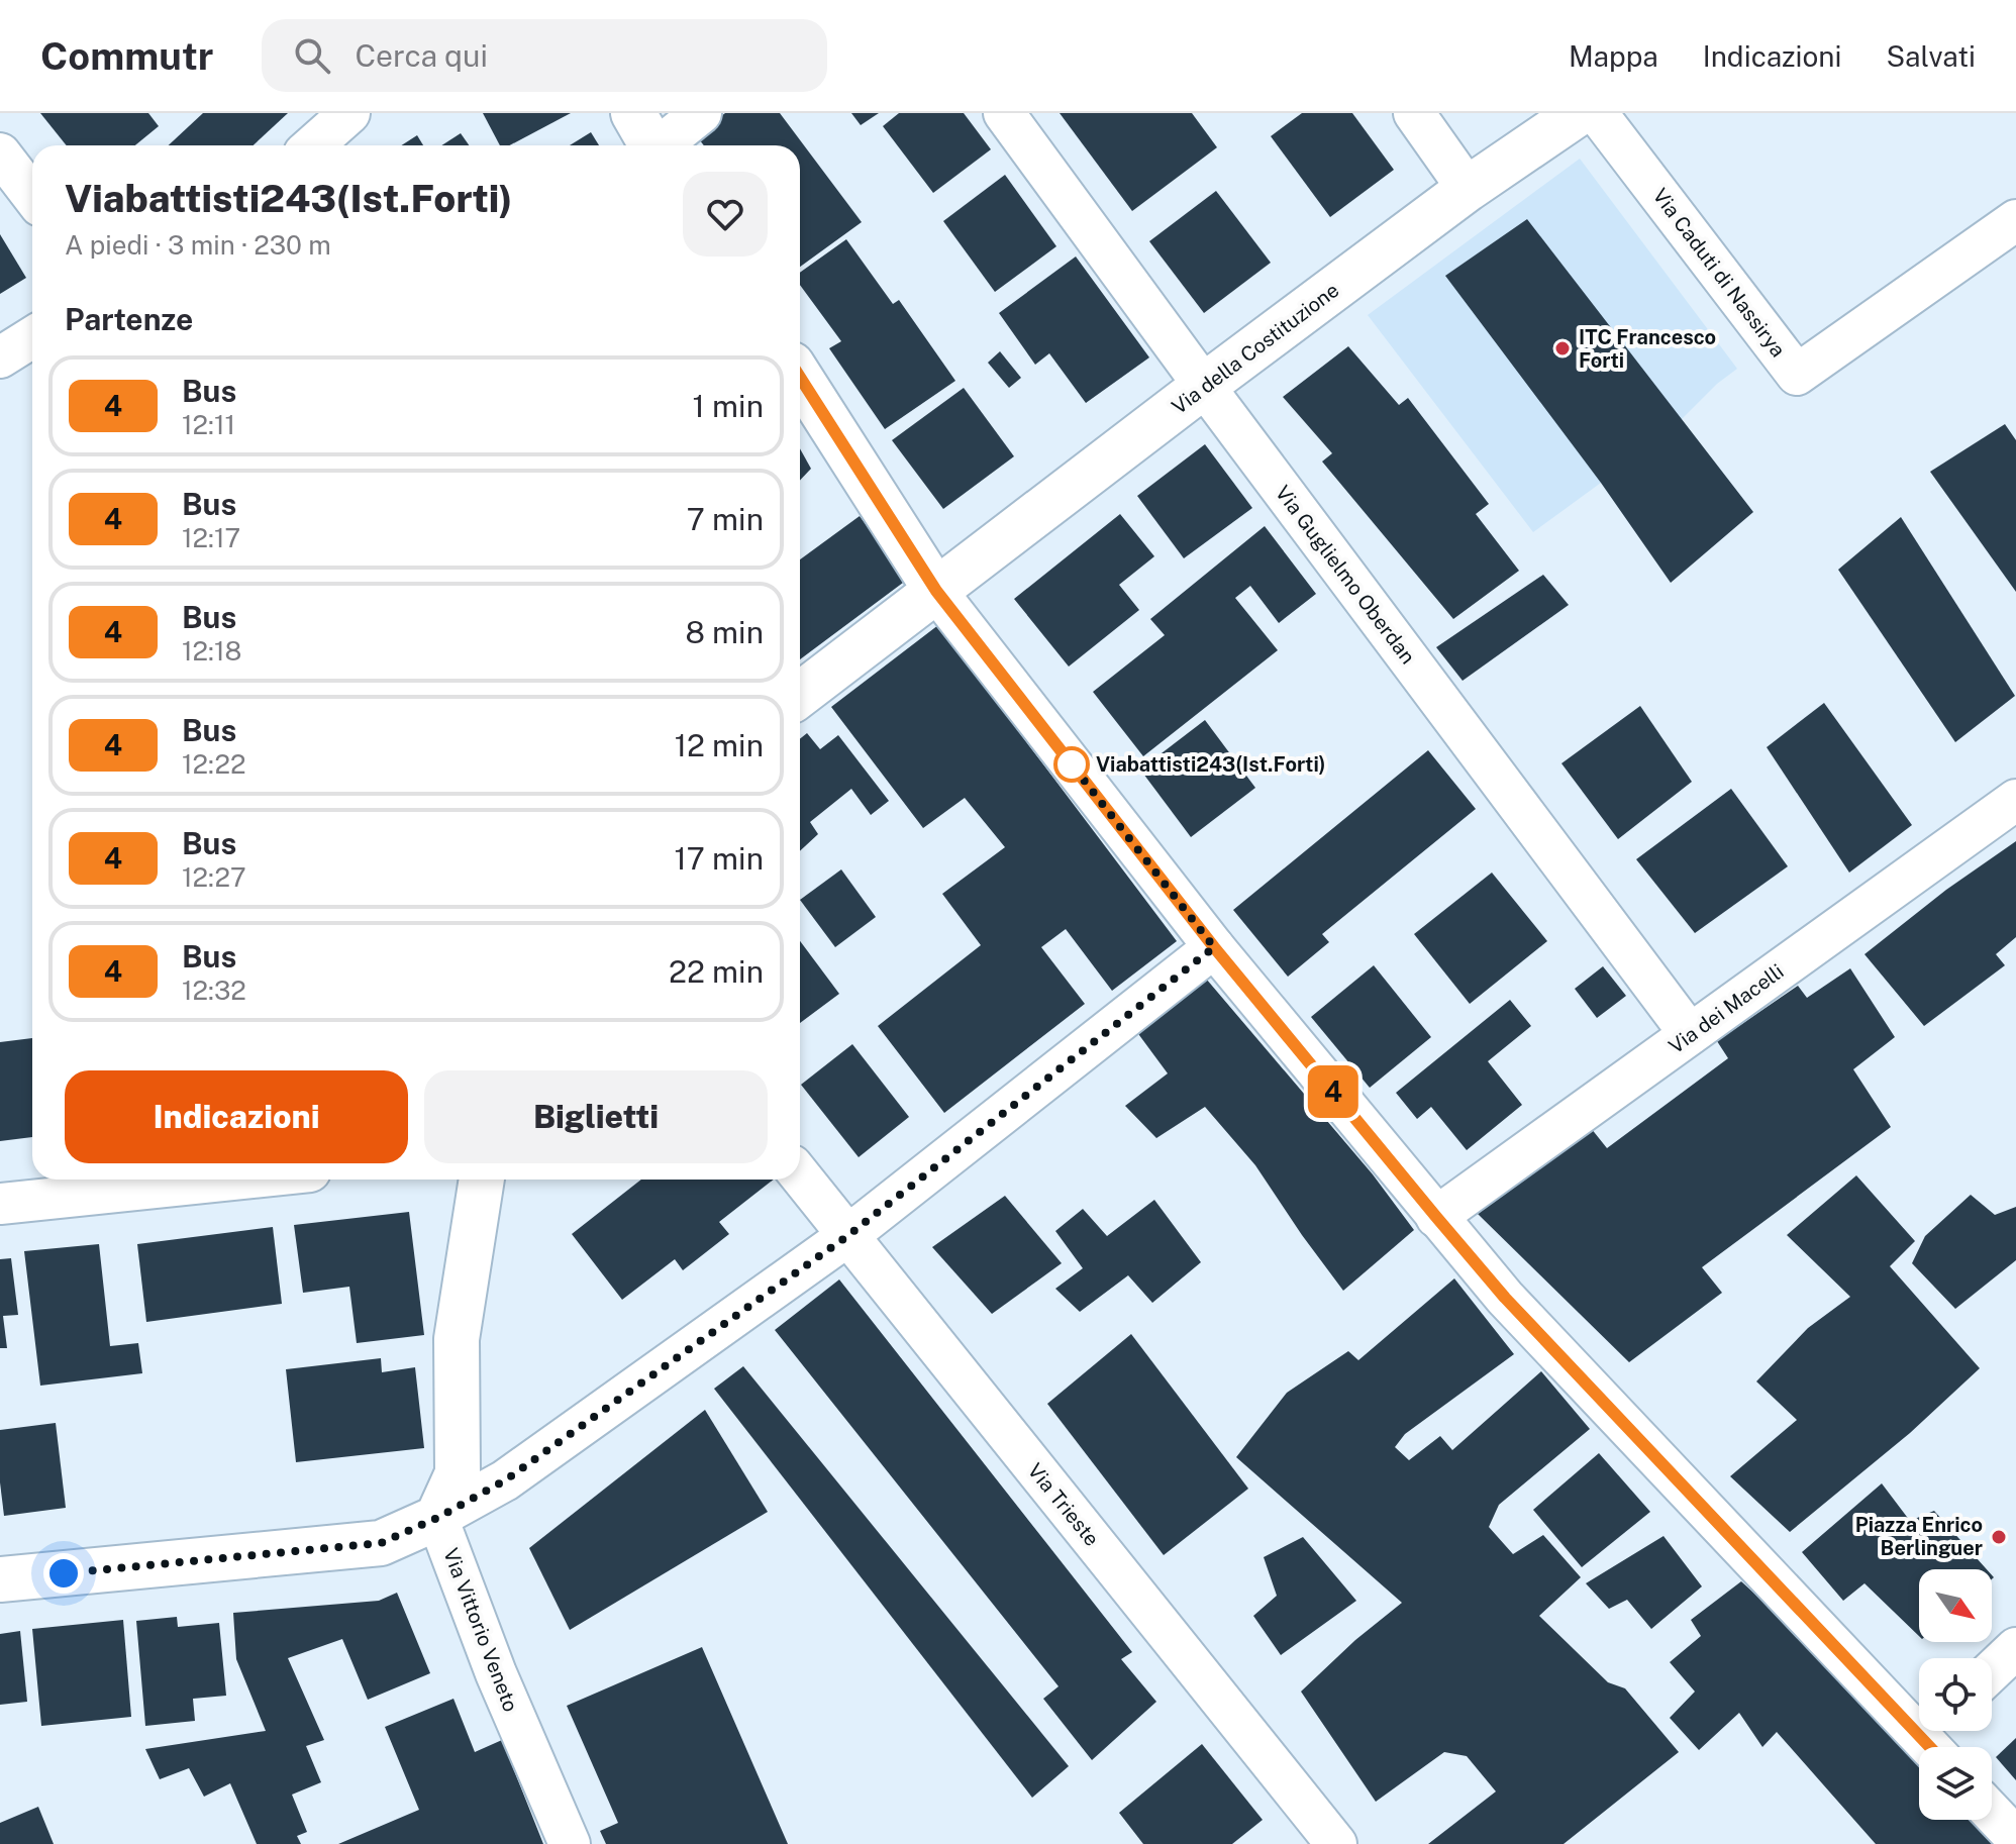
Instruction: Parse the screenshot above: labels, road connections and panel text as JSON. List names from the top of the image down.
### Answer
{
  "streets": {
    "street": [
      "Via Caduti di Nassirya",
      "Via della Costituzione",
      "Via Guglielmo Oberdan",
      "Via dei Macelli",
      "Via Trieste",
      "Via Vittorio Veneto"
    ]
  },
  "crossings": [
    ["Via della Costituzione", "Via Guglielmo Oberdan"],
    ["Via Guglielmo Oberdan", "Via dei Macelli"]
  ],
  "places": ["ITC Francesco Forti", "Viabattisti243(Ist.Forti)", "Piazza Enrico Berlinguer"],
  "lines": ["bus line 4"],
  "north": "bottom right",
  "page": {
    "header": "Commutr",
    "search": "Cerca qui",
    "nav": ["Mappa", "Indicazioni", "Salvati"],
    "on_map": "4",
    "heading": [
      ["Viabattisti243(Ist.Forti)", "A piedi · 3 min · 230 m"],
      "Partenze"
    ],
    "list": [
      {
        "mark": "4",
        "name": "Bus",
        "note": "12:11",
        "value": "1 min"
      },
      {
        "mark": "4",
        "name": "Bus",
        "note": "12:17",
        "value": "7 min"
      },
      {
        "mark": "4",
        "name": "Bus",
        "note": "12:18",
        "value": "8 min"
      },
      {
        "mark": "4",
        "name": "Bus",
        "note": "12:22",
        "value": "12 min"
      },
      {
        "mark": "4",
        "name": "Bus",
        "note": "12:27",
        "value": "17 min"
      },
      {
        "mark": "4",
        "name": "Bus",
        "note": "12:32",
        "value": "22 min"
      }
    ],
    "buttons": ["Indicazioni", "Biglietti"]
  }
}
